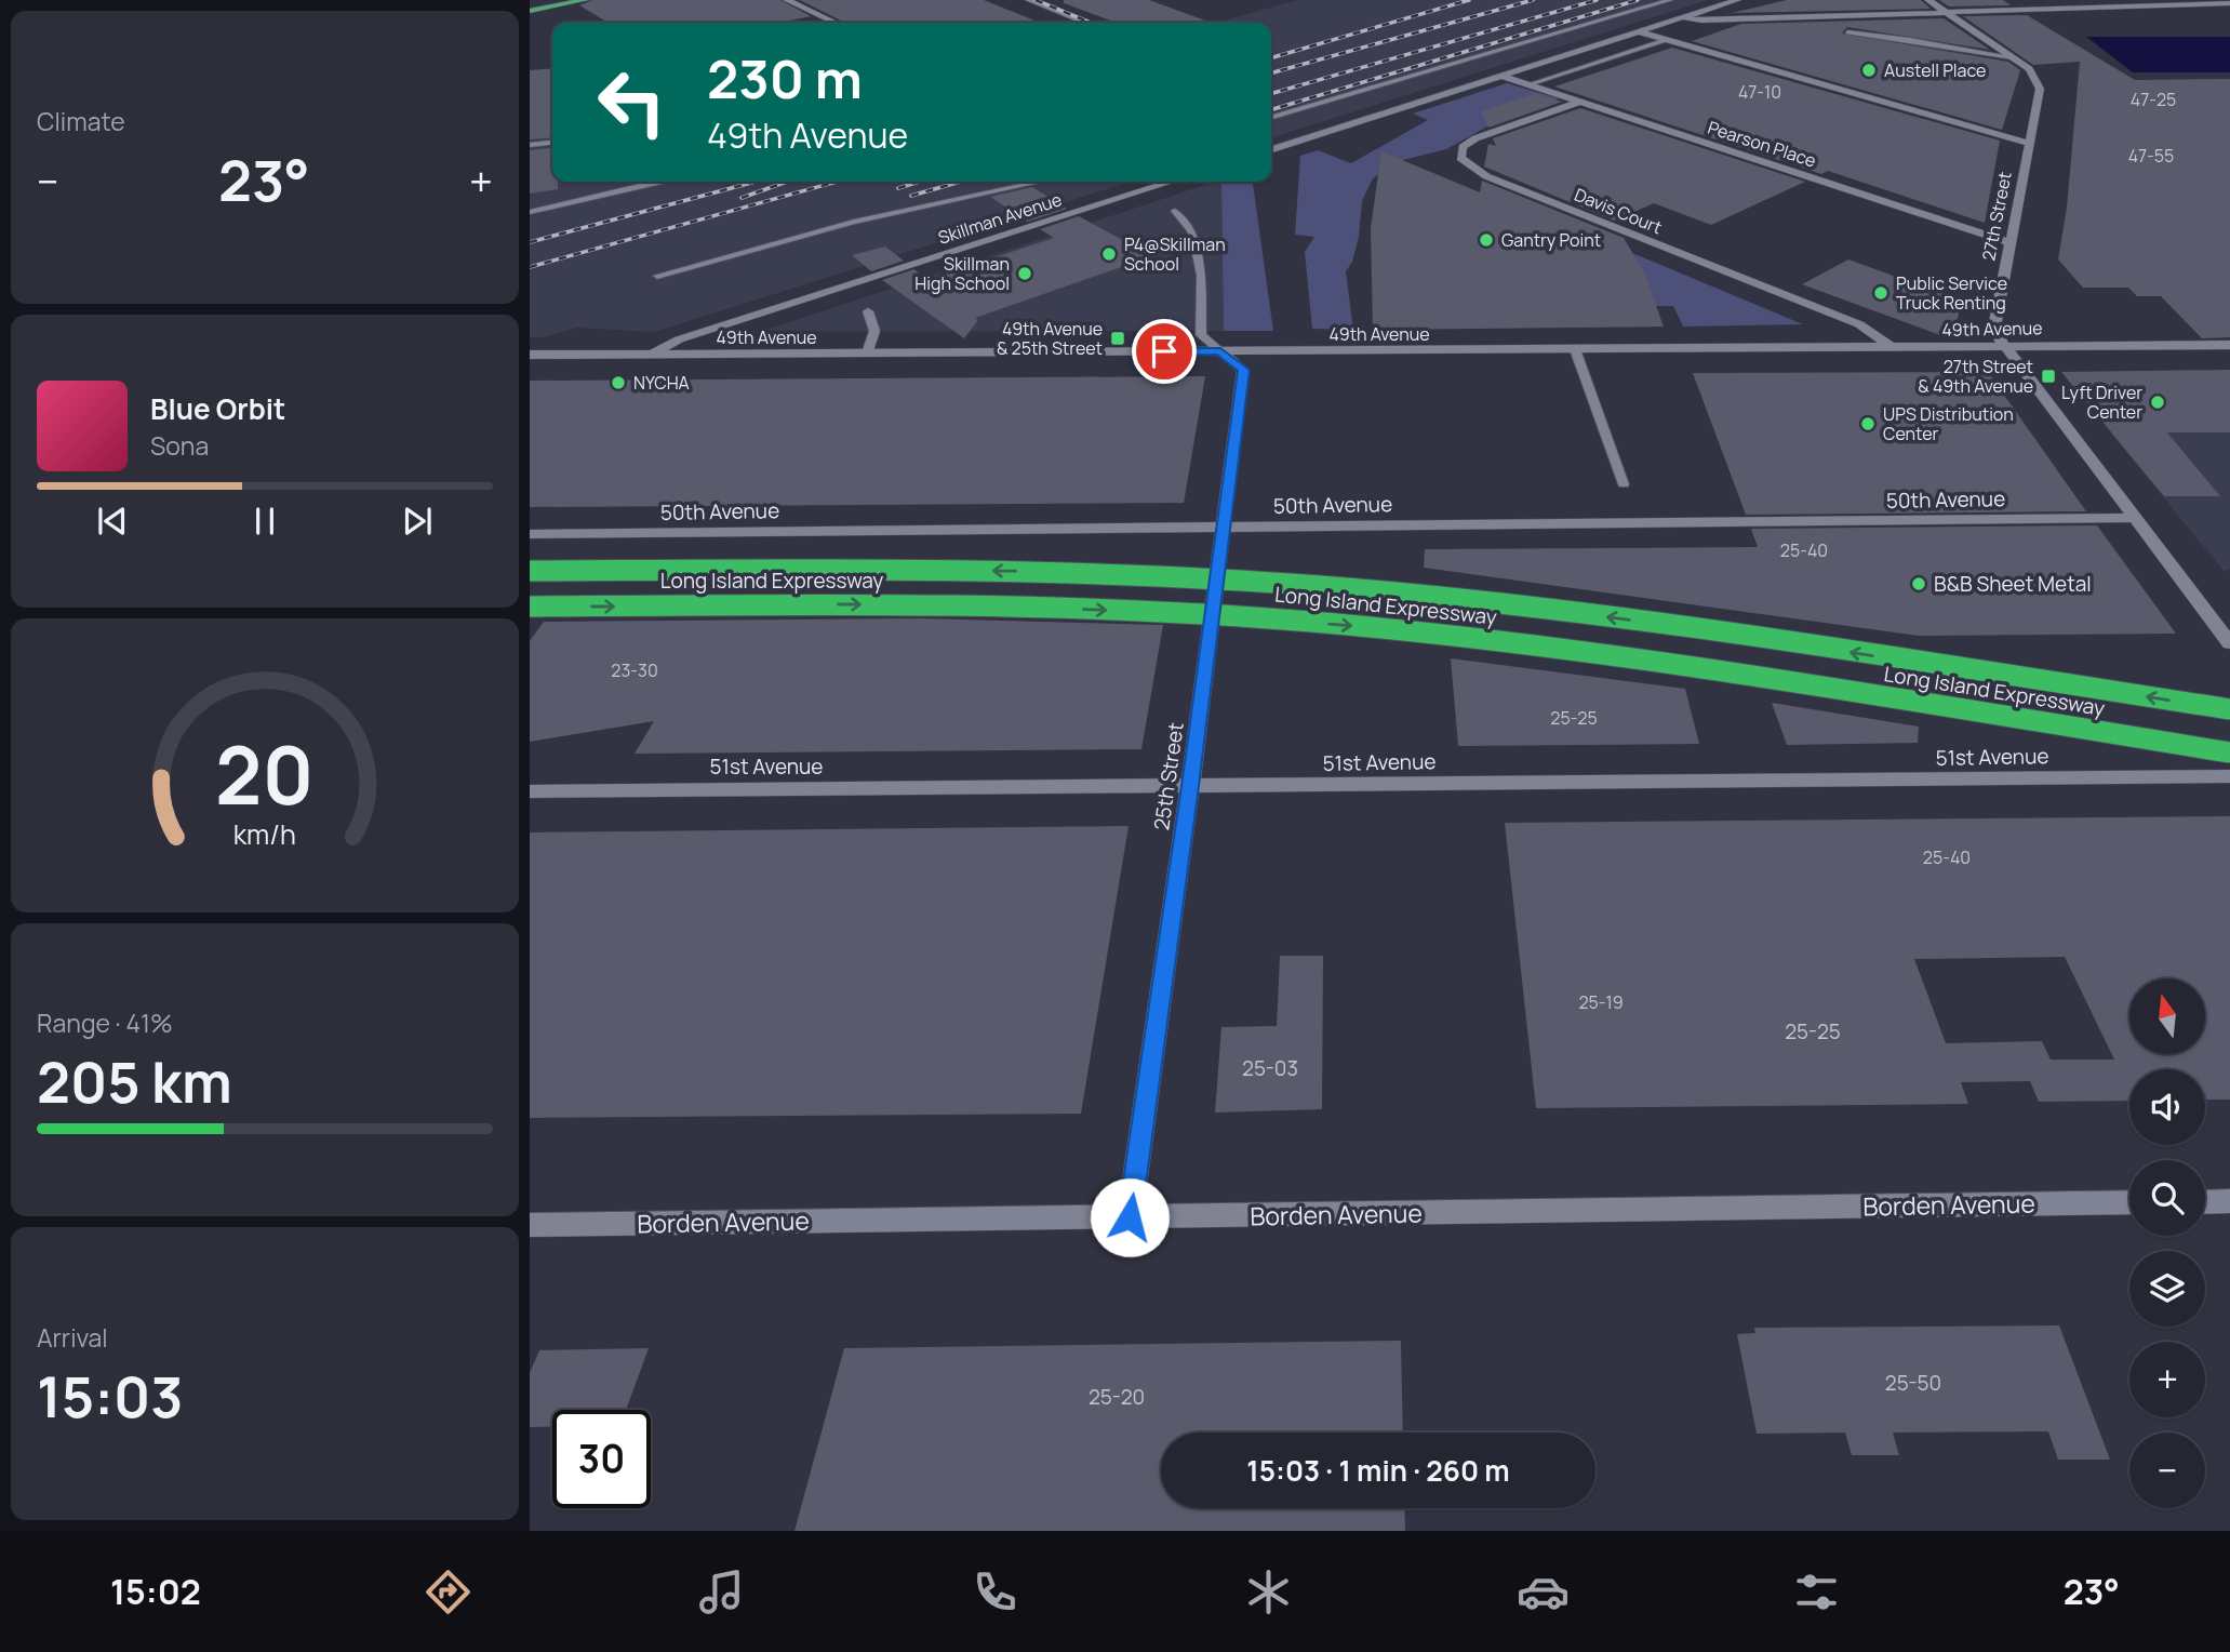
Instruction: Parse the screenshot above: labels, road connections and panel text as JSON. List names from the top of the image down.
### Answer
{
  "streets": {
    "highway": ["Long Island Expressway"],
    "street": [
      "Pearson Place",
      "Davis Court",
      "27th Street",
      "Skillman Avenue",
      "49th Avenue",
      "50th Avenue",
      "51st Avenue",
      "25th Street",
      "Borden Avenue"
    ]
  },
  "crossings": [
    ["Pearson Place", "Davis Court"],
    ["Pearson Place", "27th Street"],
    ["Davis Court", "49th Avenue"],
    ["27th Street", "49th Avenue"],
    ["27th Street", "50th Avenue"],
    ["Skillman Avenue", "49th Avenue"],
    ["49th Avenue", "25th Street"],
    ["50th Avenue", "25th Street"],
    ["51st Avenue", "25th Street"],
    ["25th Street", "Borden Avenue"]
  ],
  "places": {
    "other": [
      "Austell Place",
      "Gantry Point",
      "P4@Skillman School",
      "Skillman High School",
      "Public Service Truck Renting",
      "NYCHA",
      "Lyft Driver Center",
      "UPS Distribution Center",
      "B&B Sheet Metal"
    ],
    "transit": ["49th Avenue & 25th Street", "27th Street & 49th Avenue"]
  },
  "house_numbers": [
    "47-10",
    "47-25",
    "47-55",
    "25-40",
    "23-30",
    "25-25",
    "25-40",
    "25-19",
    "25-25",
    "25-03",
    "25-50",
    "25-20"
  ],
  "north": "top",
  "page": {
    "tile": [
      "Climate",
      ["Range · 41%", "205 km"],
      ["Arrival", "15:03"]
    ],
    "turn": ["230 m", "49th Avenue"],
    "heat": ["−", "23°", "+"],
    "song": ["Blue Orbit", "Sona"],
    "map_buttons": ["+", "−"],
    "limit": "30",
    "trip": "15:03 · 1 min · 260 m",
    "tabs": ["15:02", "23°"],
    "gauge": ["20", "km/h"]
  }
}
